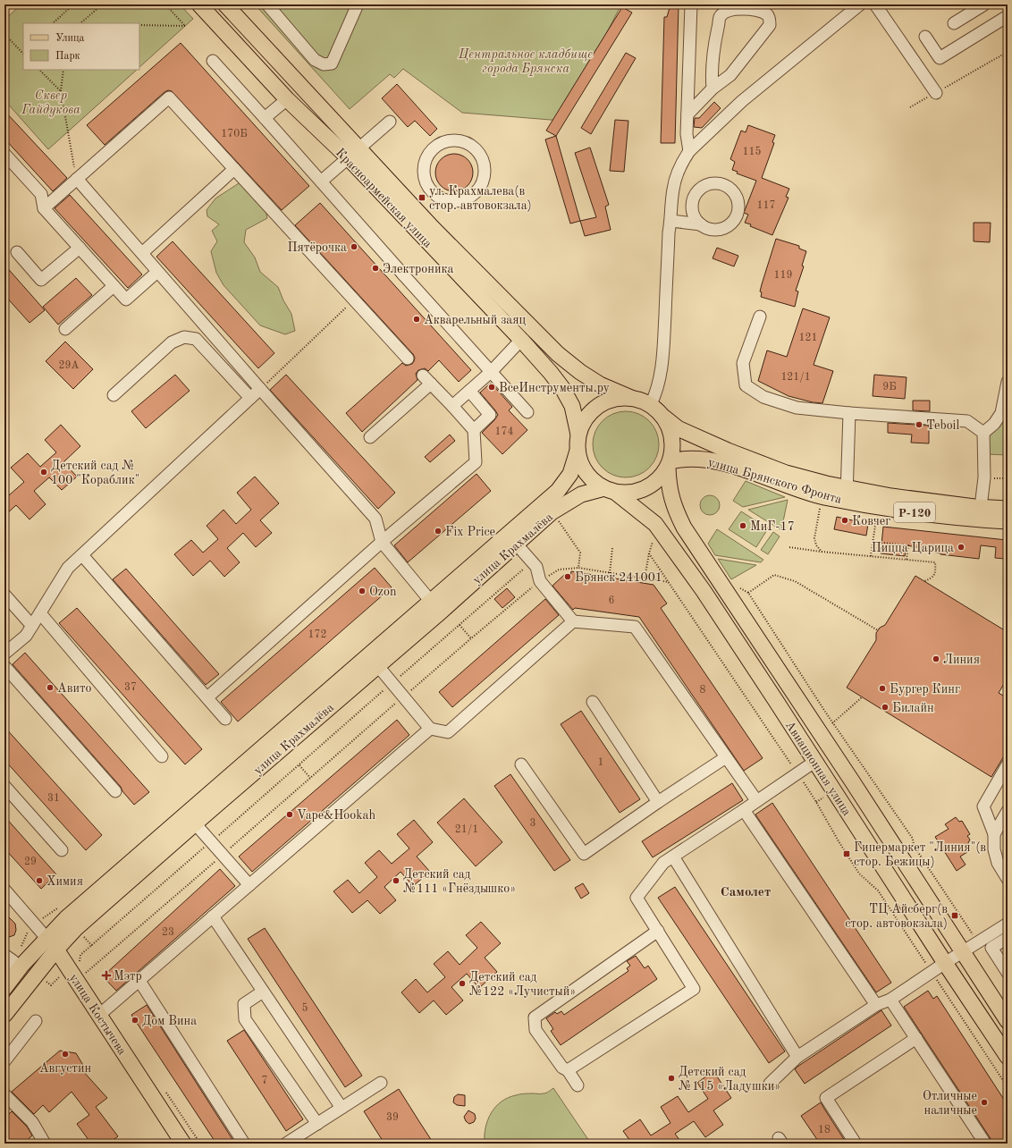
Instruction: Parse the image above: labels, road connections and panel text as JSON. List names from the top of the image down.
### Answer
{
  "streets": {
    "main road": [
      "Красноармейская улица",
      "улица Брянского Фронта",
      "Р-120",
      "улица Крахмалёва",
      "Авиационная улица",
      "улица Костычева"
    ]
  },
  "crossings": [
    ["Красноармейская улица", "улица Брянского Фронта"],
    ["Красноармейская улица", "улица Крахмалёва"],
    ["Красноармейская улица", "Авиационная улица"],
    ["улица Брянского Фронта", "улица Крахмалёва"],
    ["улица Брянского Фронта", "Авиационная улица"],
    ["улица Крахмалёва", "Авиационная улица"],
    ["улица Крахмалёва", "улица Костычева"]
  ],
  "districts": ["Самолет"],
  "parks": ["Центральное кладбище города Брянска", "Сквер Гайдукова"],
  "places": {
    "transit": ["ул. Крахмалева(в стор. автовокзала)", "Гипермаркет \"Линия\"(в стор. Бежицы)", "ТЦ Айсберг(в стор. автовокзала)"],
    "other": [
      "Пятёрочка",
      "Электроника",
      "Акварельный заяц",
      "ВсеИнструменты.ру",
      "Teboil",
      "Детский сад № 100 \"Кораблик\"",
      "Ковчег",
      "МиГ-17",
      "Fix Price",
      "Пицца Царица",
      "Брянск 241001",
      "Ozon",
      "Линия",
      "Авито",
      "Бургер Кинг",
      "Билайн",
      "Vape&Hookah",
      "Химия",
      "Детский сад №111 «Гнёздышко»",
      "Детский сад №122 «Лучистый»",
      "Дом Вина",
      "Августин",
      "Детский сад №115 «Ладушки»",
      "Отличные наличные"
    ],
    "health": ["Мэтр"]
  },
  "house_numbers": [
    "170Б",
    "115",
    "117",
    "119",
    "121",
    "29А",
    "121/1",
    "9Б",
    "174",
    "6",
    "172",
    "37",
    "8",
    "1",
    "31",
    "3",
    "21/1",
    "29",
    "23",
    "5",
    "7",
    "39",
    "18"
  ],
  "legend": ["Улица", "Парк"]
}
